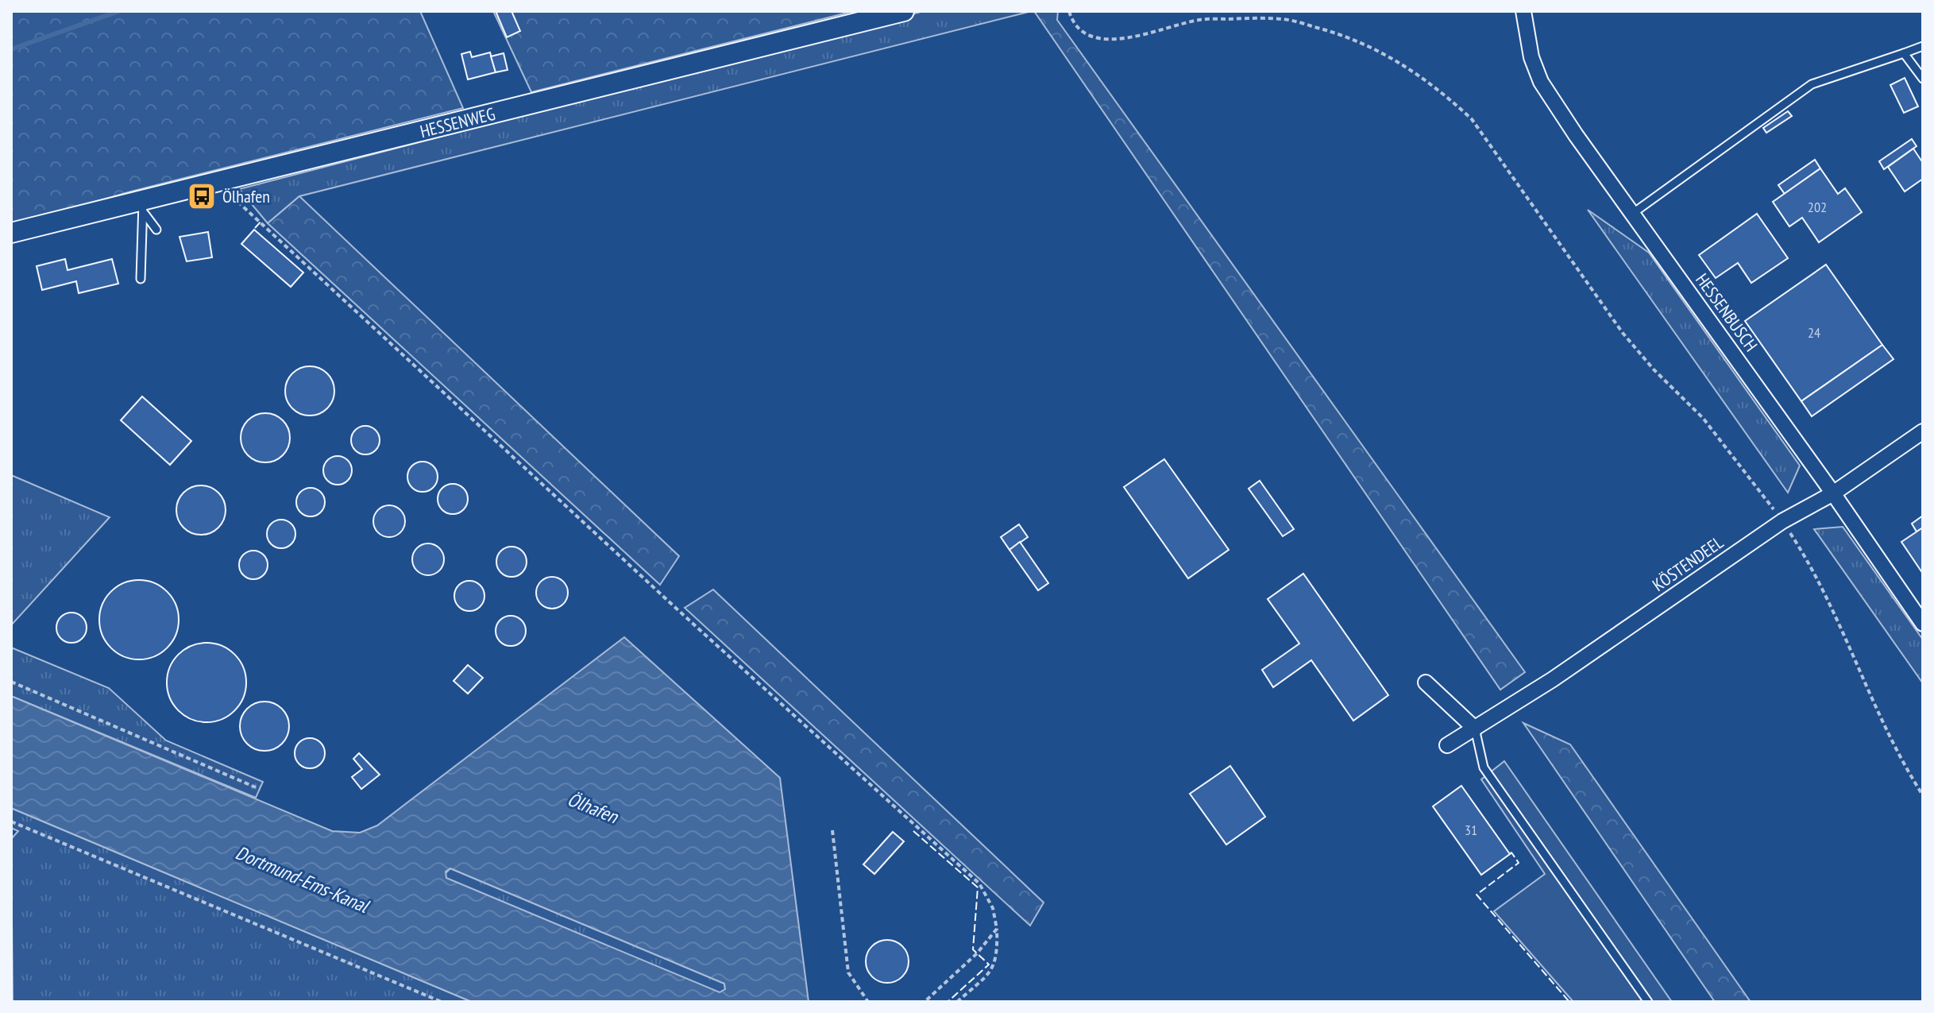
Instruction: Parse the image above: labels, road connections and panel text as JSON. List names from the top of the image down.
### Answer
{
  "streets": {
    "street": ["HESSENWEG", "HESSENBUSCH", "KÖSTENDEEL"]
  },
  "crossings": [
    ["HESSENBUSCH", "KÖSTENDEEL"]
  ],
  "water": ["Ölhafen", "Dortmund-Ems-Kanal"],
  "places": {
    "bus stop": ["Ölhafen"]
  },
  "house_numbers": ["202", "24", "31"]
}
